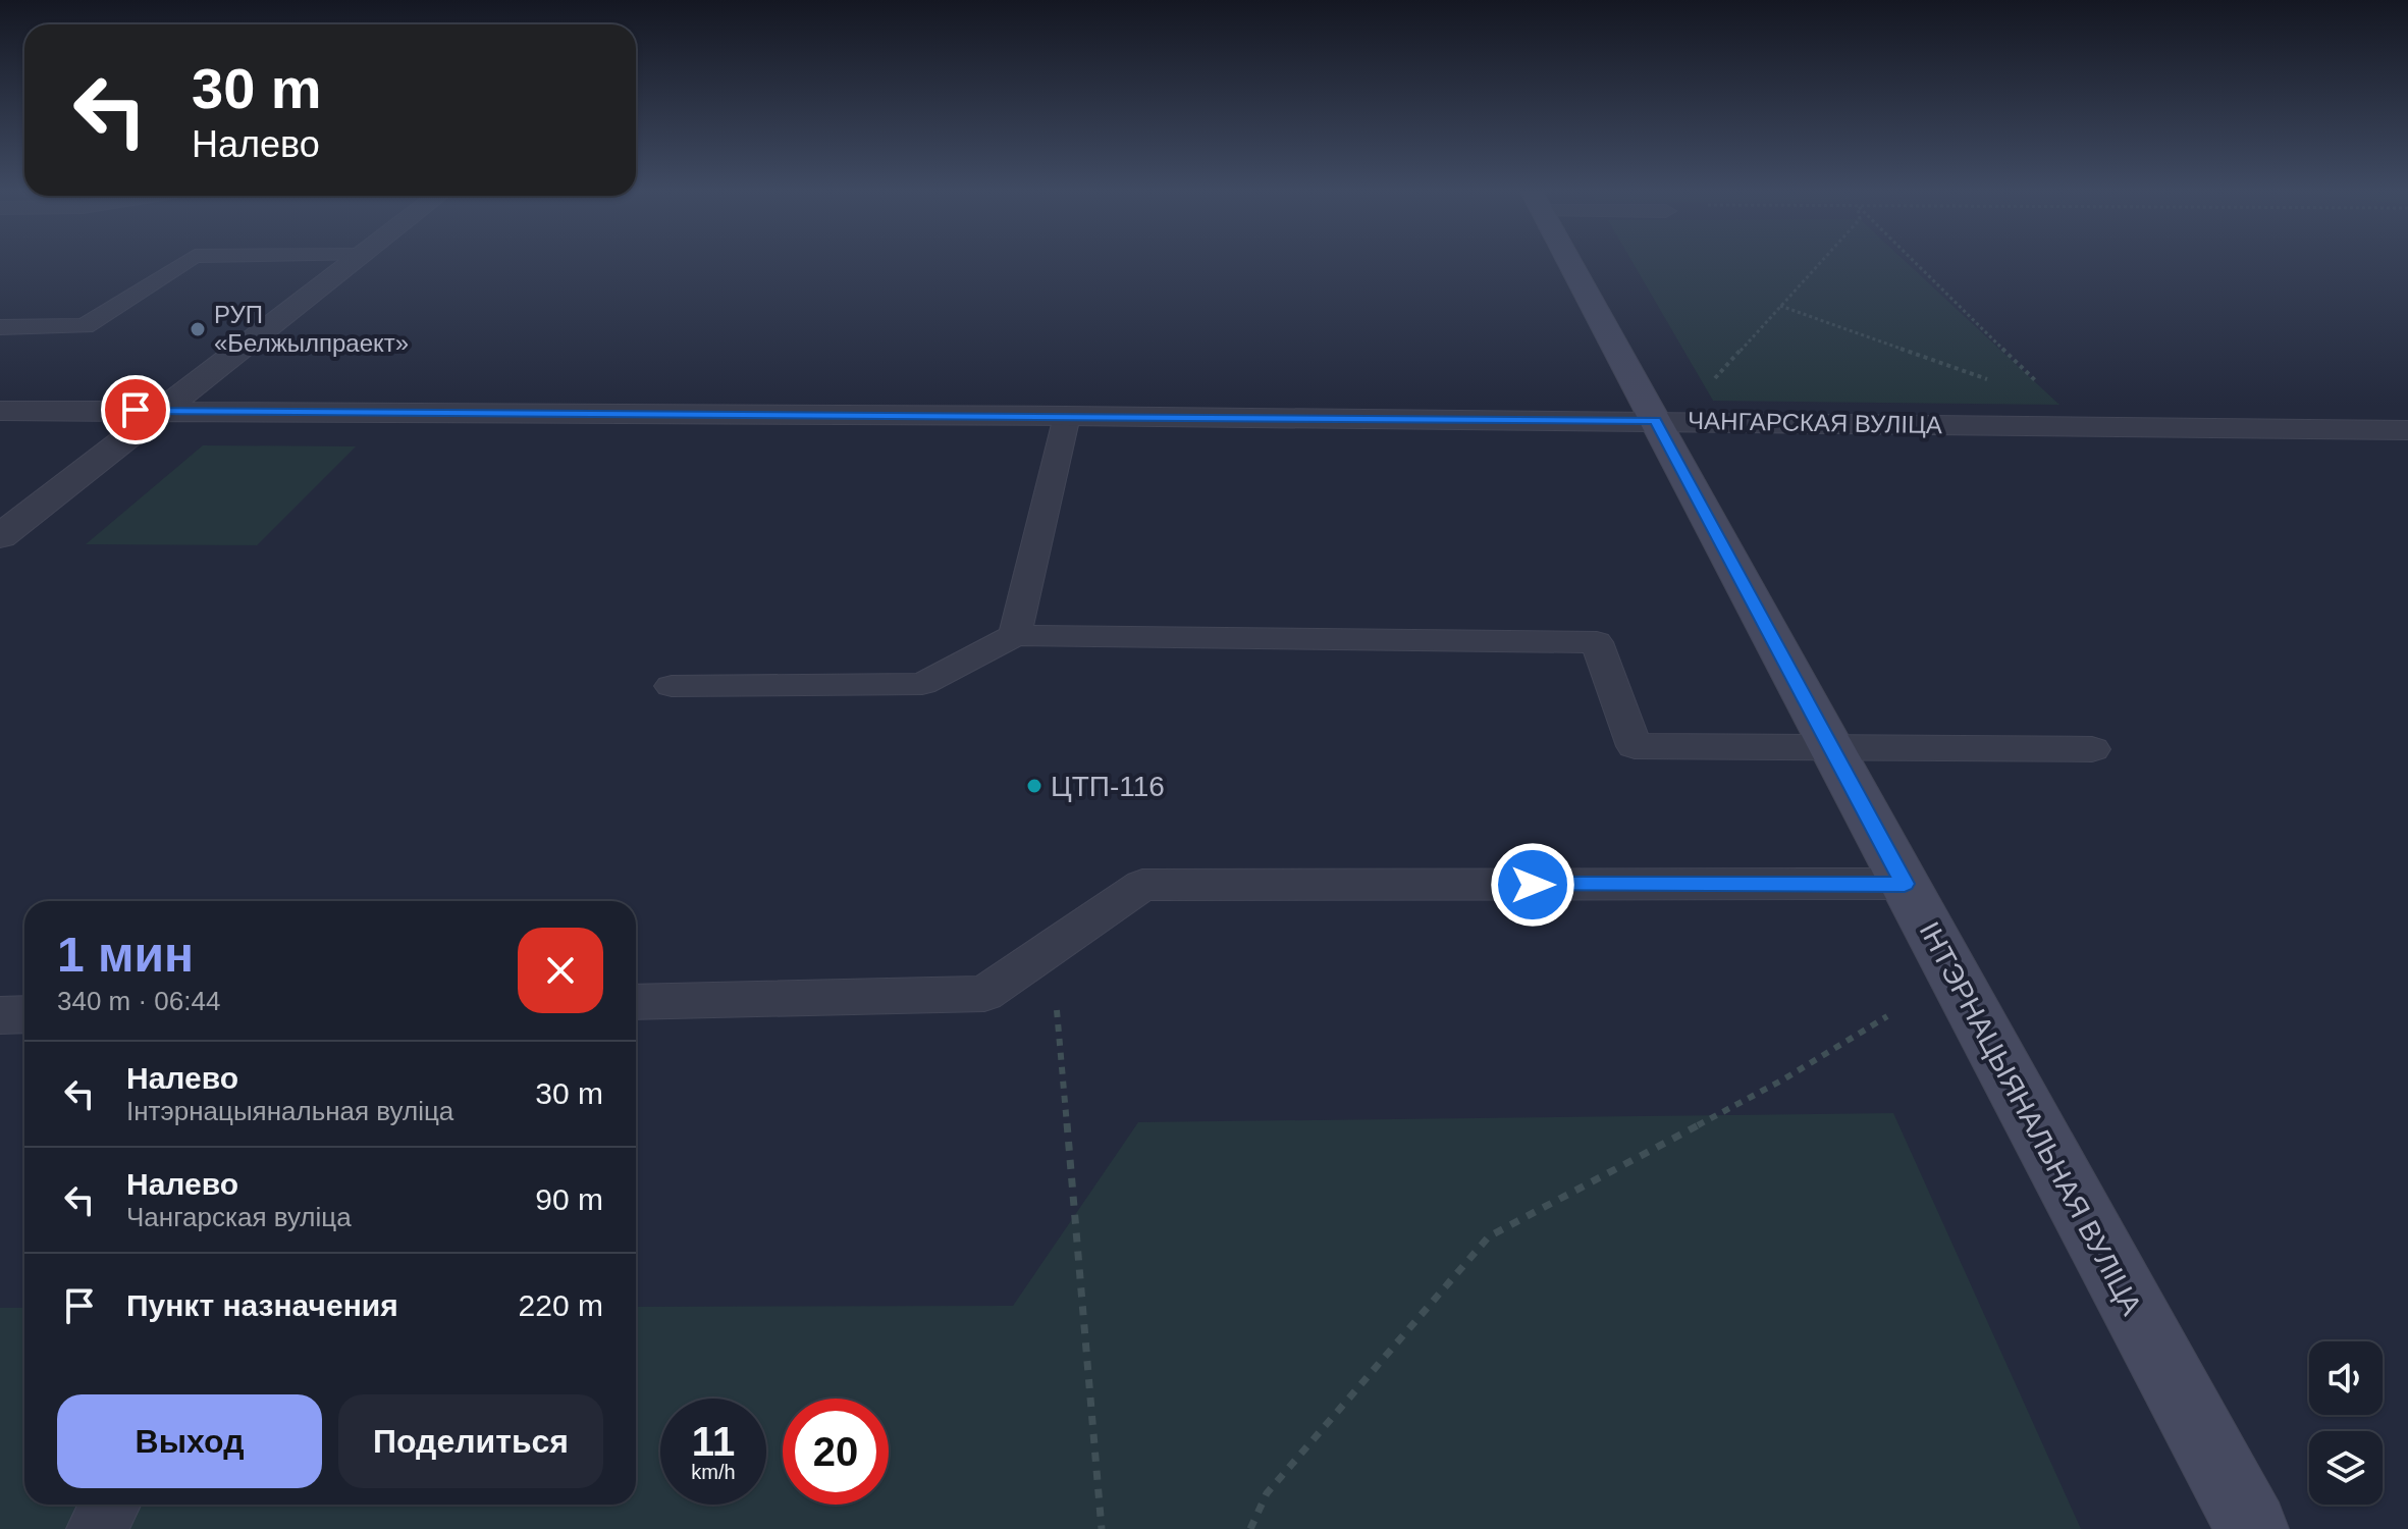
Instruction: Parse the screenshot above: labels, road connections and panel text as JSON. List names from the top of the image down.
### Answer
{
  "streets": {
    "main road": ["ІНТЭРНАЦЫЯНАЛЬНАЯ ВУЛІЦА"],
    "street": ["ЧАНГАРСКАЯ ВУЛІЦА"]
  },
  "crossings": [
    ["ЧАНГАРСКАЯ ВУЛІЦА", "ІНТЭРНАЦЫЯНАЛЬНАЯ ВУЛІЦА"]
  ],
  "places": ["РУП «Белжылпраект»", "ЦТП-116"],
  "page": {
    "turn": ["30 m", "Налево"],
    "heading": ["1 мин", "340 m · 06:44"],
    "list": [
      {
        "name": "Налево",
        "note": "Інтэрнацыянальная вуліца",
        "value": "30 m"
      },
      {
        "name": "Налево",
        "note": "Чангарская вуліца",
        "value": "90 m"
      },
      {
        "name": "Пункт назначения",
        "value": "220 m"
      }
    ],
    "buttons": ["Выход", "Поделиться"],
    "speed": "11 km/h",
    "limit": "20"
  }
}
